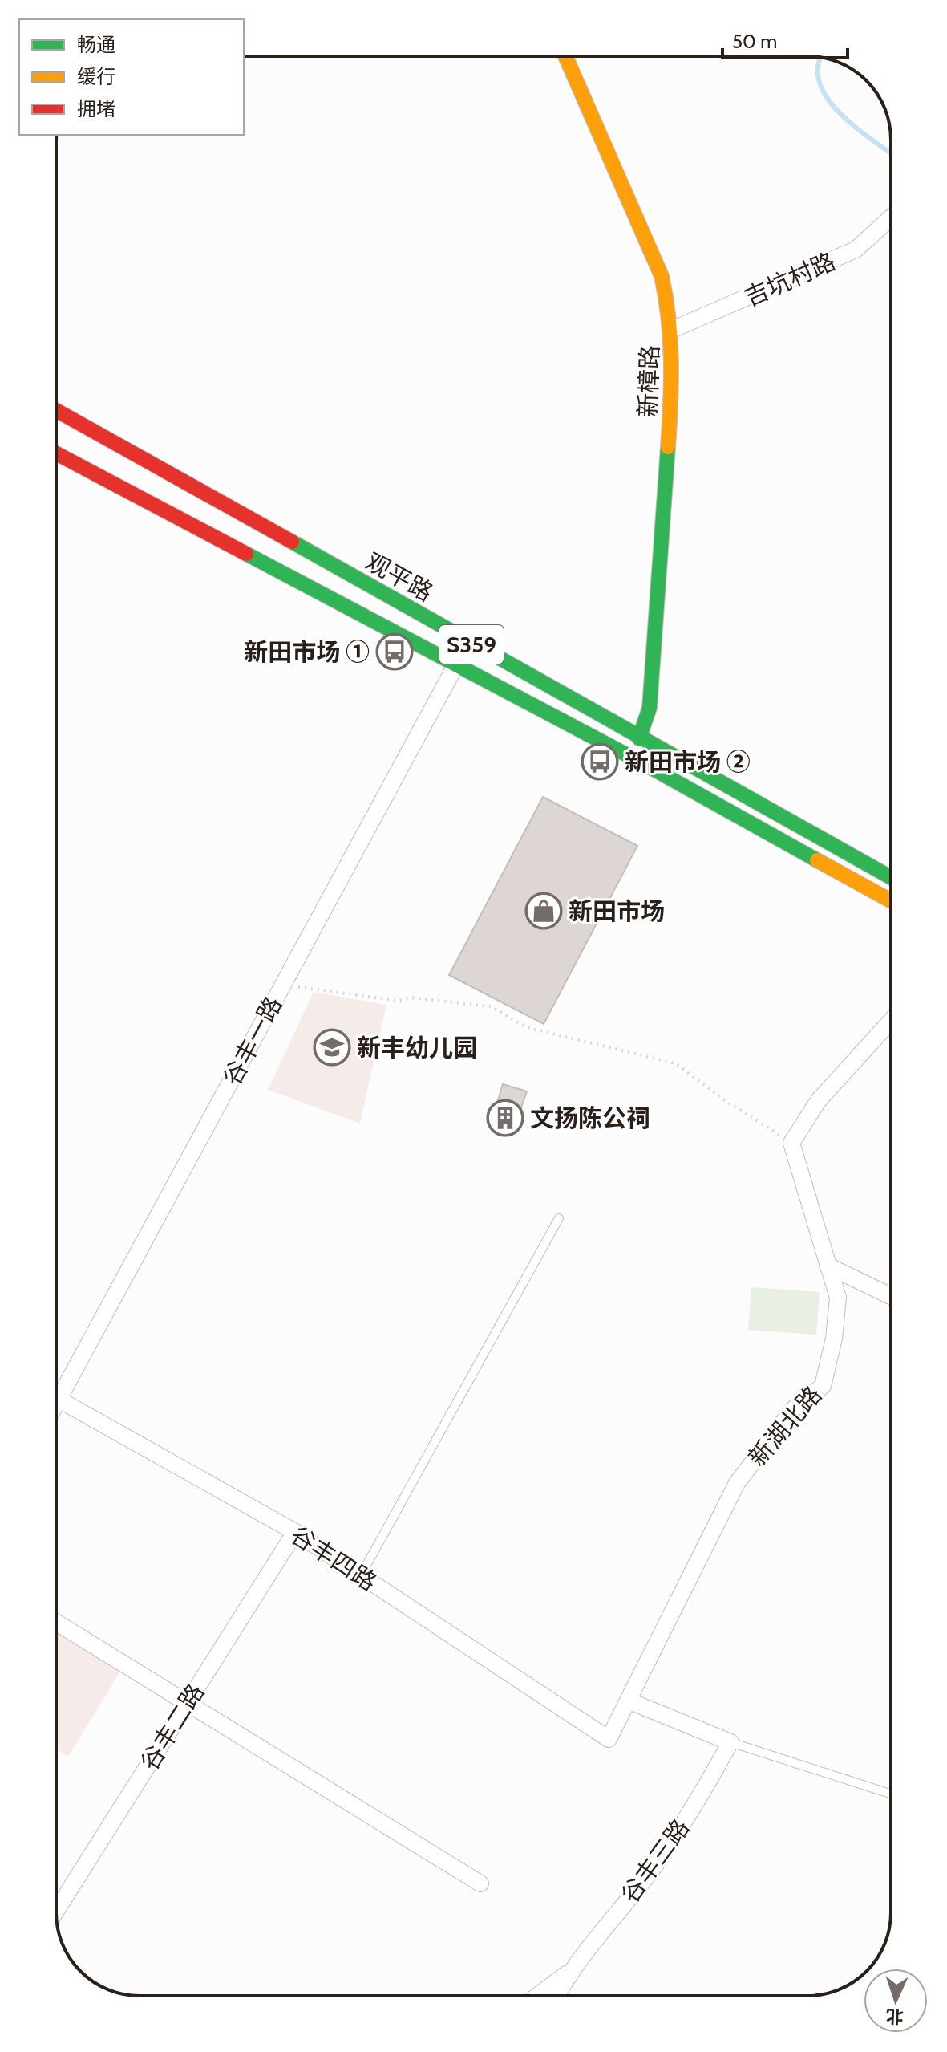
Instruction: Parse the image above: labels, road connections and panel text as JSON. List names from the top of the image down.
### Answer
{
  "streets": {
    "main road": ["新樟路", "观平路", "S359"],
    "street": [
      "吉坑村路",
      "谷丰一路",
      "新湖北路",
      "谷丰四路",
      "谷丰二路",
      "谷丰三路"
    ]
  },
  "crossings": [
    ["吉坑村路", "新樟路"],
    ["新樟路", "观平路"],
    ["观平路", "谷丰一路"],
    ["新湖北路", "谷丰四路"],
    ["谷丰四路", "谷丰二路"]
  ],
  "places": {
    "bus stop": ["新田市场 ①", "新田市场 ②"],
    "shop": ["新田市场"],
    "school or university": ["新丰幼儿园"],
    "building": ["文扬陈公祠"]
  },
  "legend": ["畅通", "缓行", "拥堵"],
  "scale_bar": "50 m",
  "north": "bottom"
}
